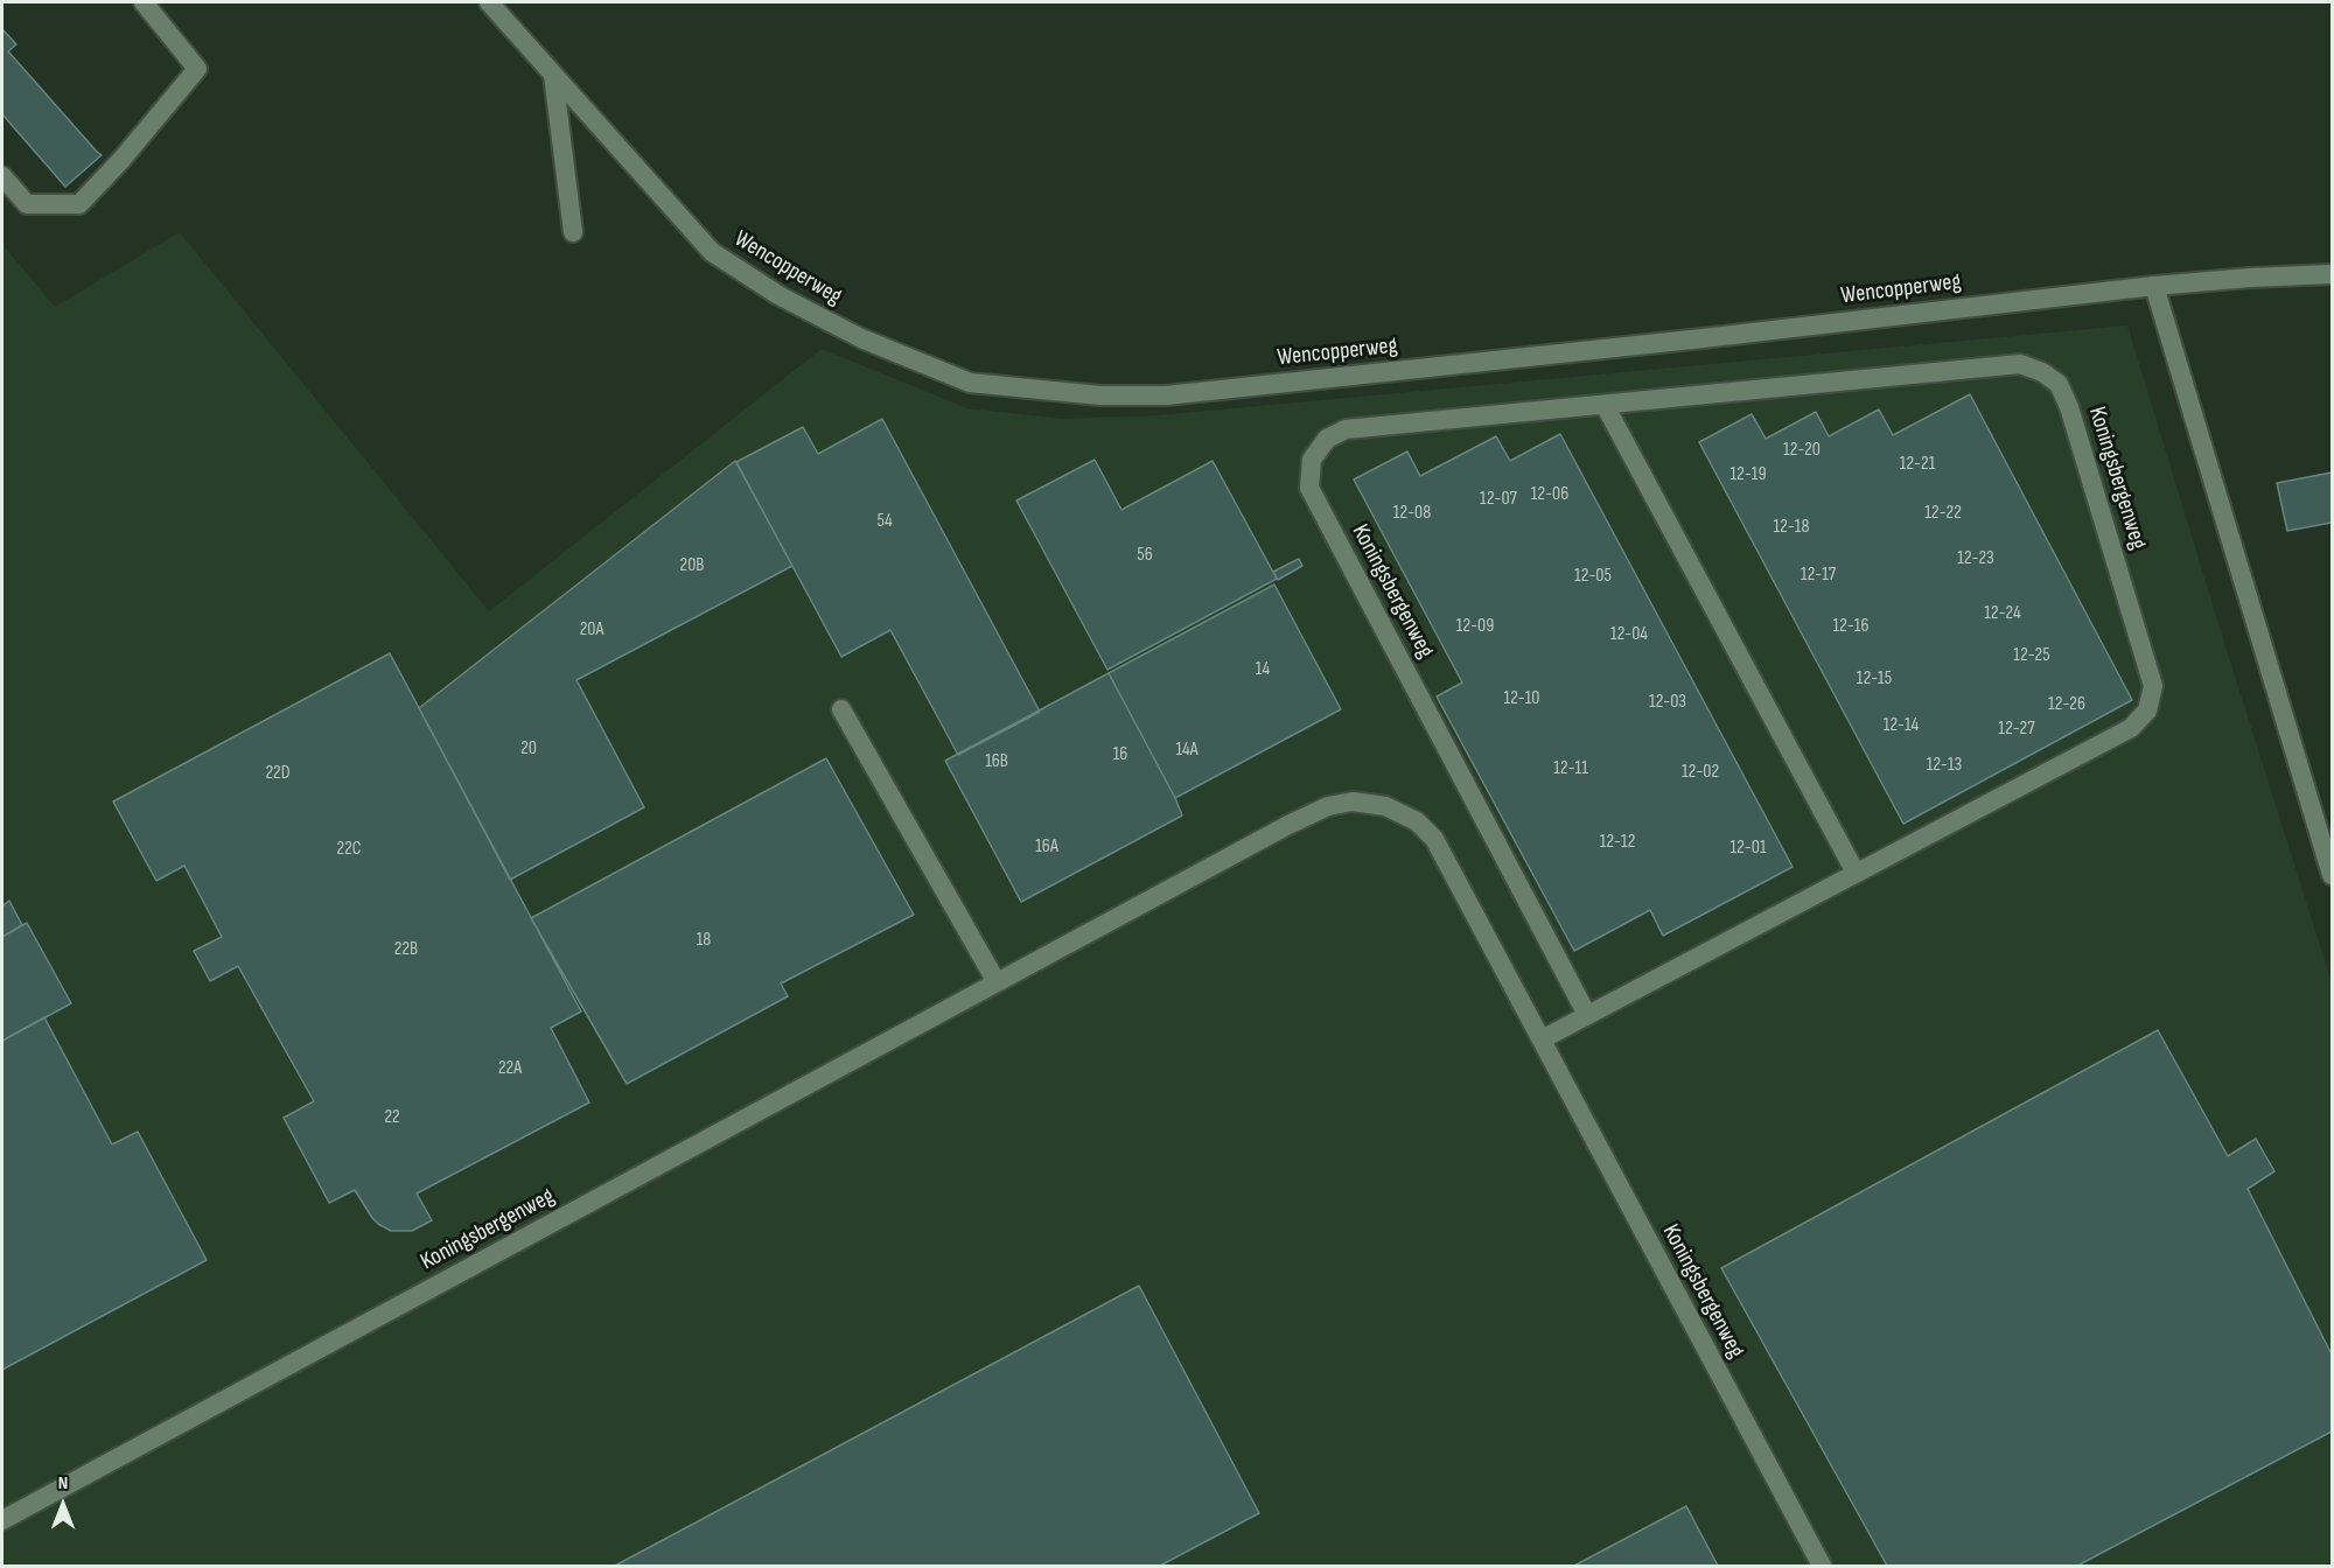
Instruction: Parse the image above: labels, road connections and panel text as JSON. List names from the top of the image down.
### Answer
{
  "streets": {
    "street": ["Wencopperweg", "Koningsbergenweg"]
  },
  "house_numbers": [
    "12-20",
    "12-21",
    "12-19",
    "12-06",
    "12-07",
    "12-08",
    "12-22",
    "54",
    "12-18",
    "56",
    "12-23",
    "20B",
    "12-17",
    "12-05",
    "12-24",
    "12-09",
    "12-16",
    "20A",
    "12-04",
    "12-25",
    "14",
    "12-15",
    "12-10",
    "12-03",
    "12-26",
    "12-14",
    "12-27",
    "20",
    "14A",
    "16",
    "16B",
    "12-13",
    "12-11",
    "12-02",
    "22D",
    "12-12",
    "16A",
    "12-01",
    "22C",
    "18",
    "22B",
    "22A",
    "22"
  ],
  "north": "top"
}
